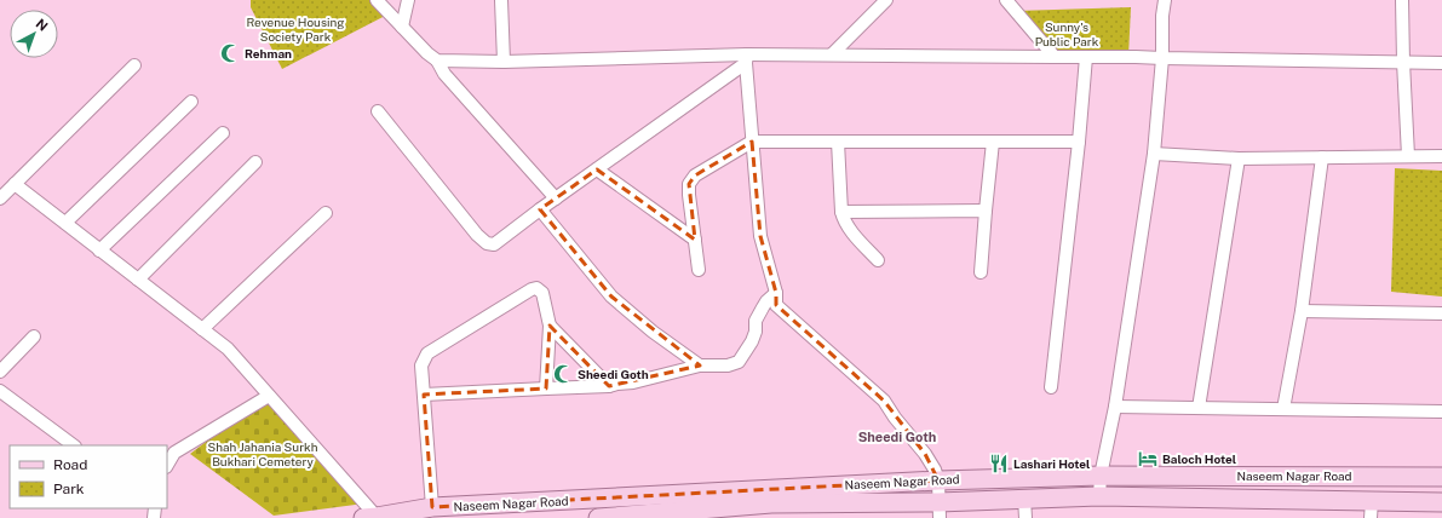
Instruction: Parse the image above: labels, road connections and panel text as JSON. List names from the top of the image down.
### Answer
{
  "streets": {
    "main road": ["Naseem Nagar Road"]
  },
  "districts": ["Sheedi Goth"],
  "parks": ["Revenue Housing Society Park", "Sunny's Public Park", "Shah Jahania Surkh Bukhari Cemetery"],
  "places": {
    "mosque": ["Rehman", "Sheedi Goth"],
    "hotel": ["Baloch Hotel"],
    "restaurant": ["Lashari Hotel"]
  },
  "legend": ["Road", "Park"],
  "north": "top right"
}
